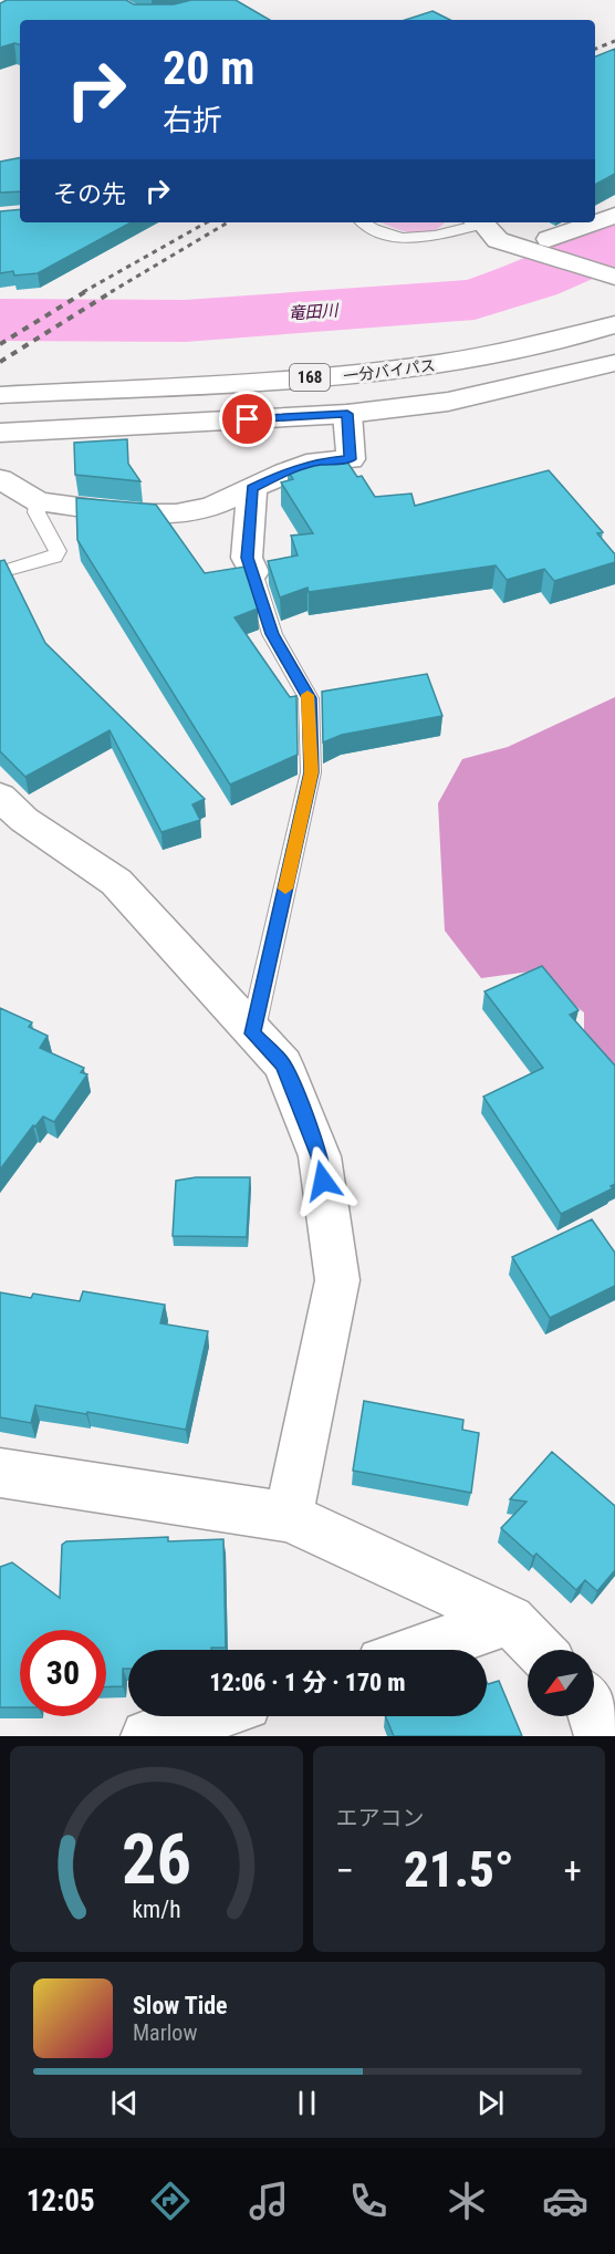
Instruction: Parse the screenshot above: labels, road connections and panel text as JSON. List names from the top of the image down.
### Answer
{
  "streets": {
    "main road": ["一分バイパス", "168"]
  },
  "water": ["竜田川"],
  "north": "bottom left",
  "page": {
    "turn": ["20 m", "右折"],
    "then": "その先",
    "limit": "30",
    "trip": "12:06 · 1 分 · 170 m",
    "tile": "エアコン",
    "heat": ["−", "21.5°", "+"],
    "song": ["Slow Tide", "Marlow"],
    "tabs": "12:05",
    "gauge": ["26", "km/h"]
  }
}
